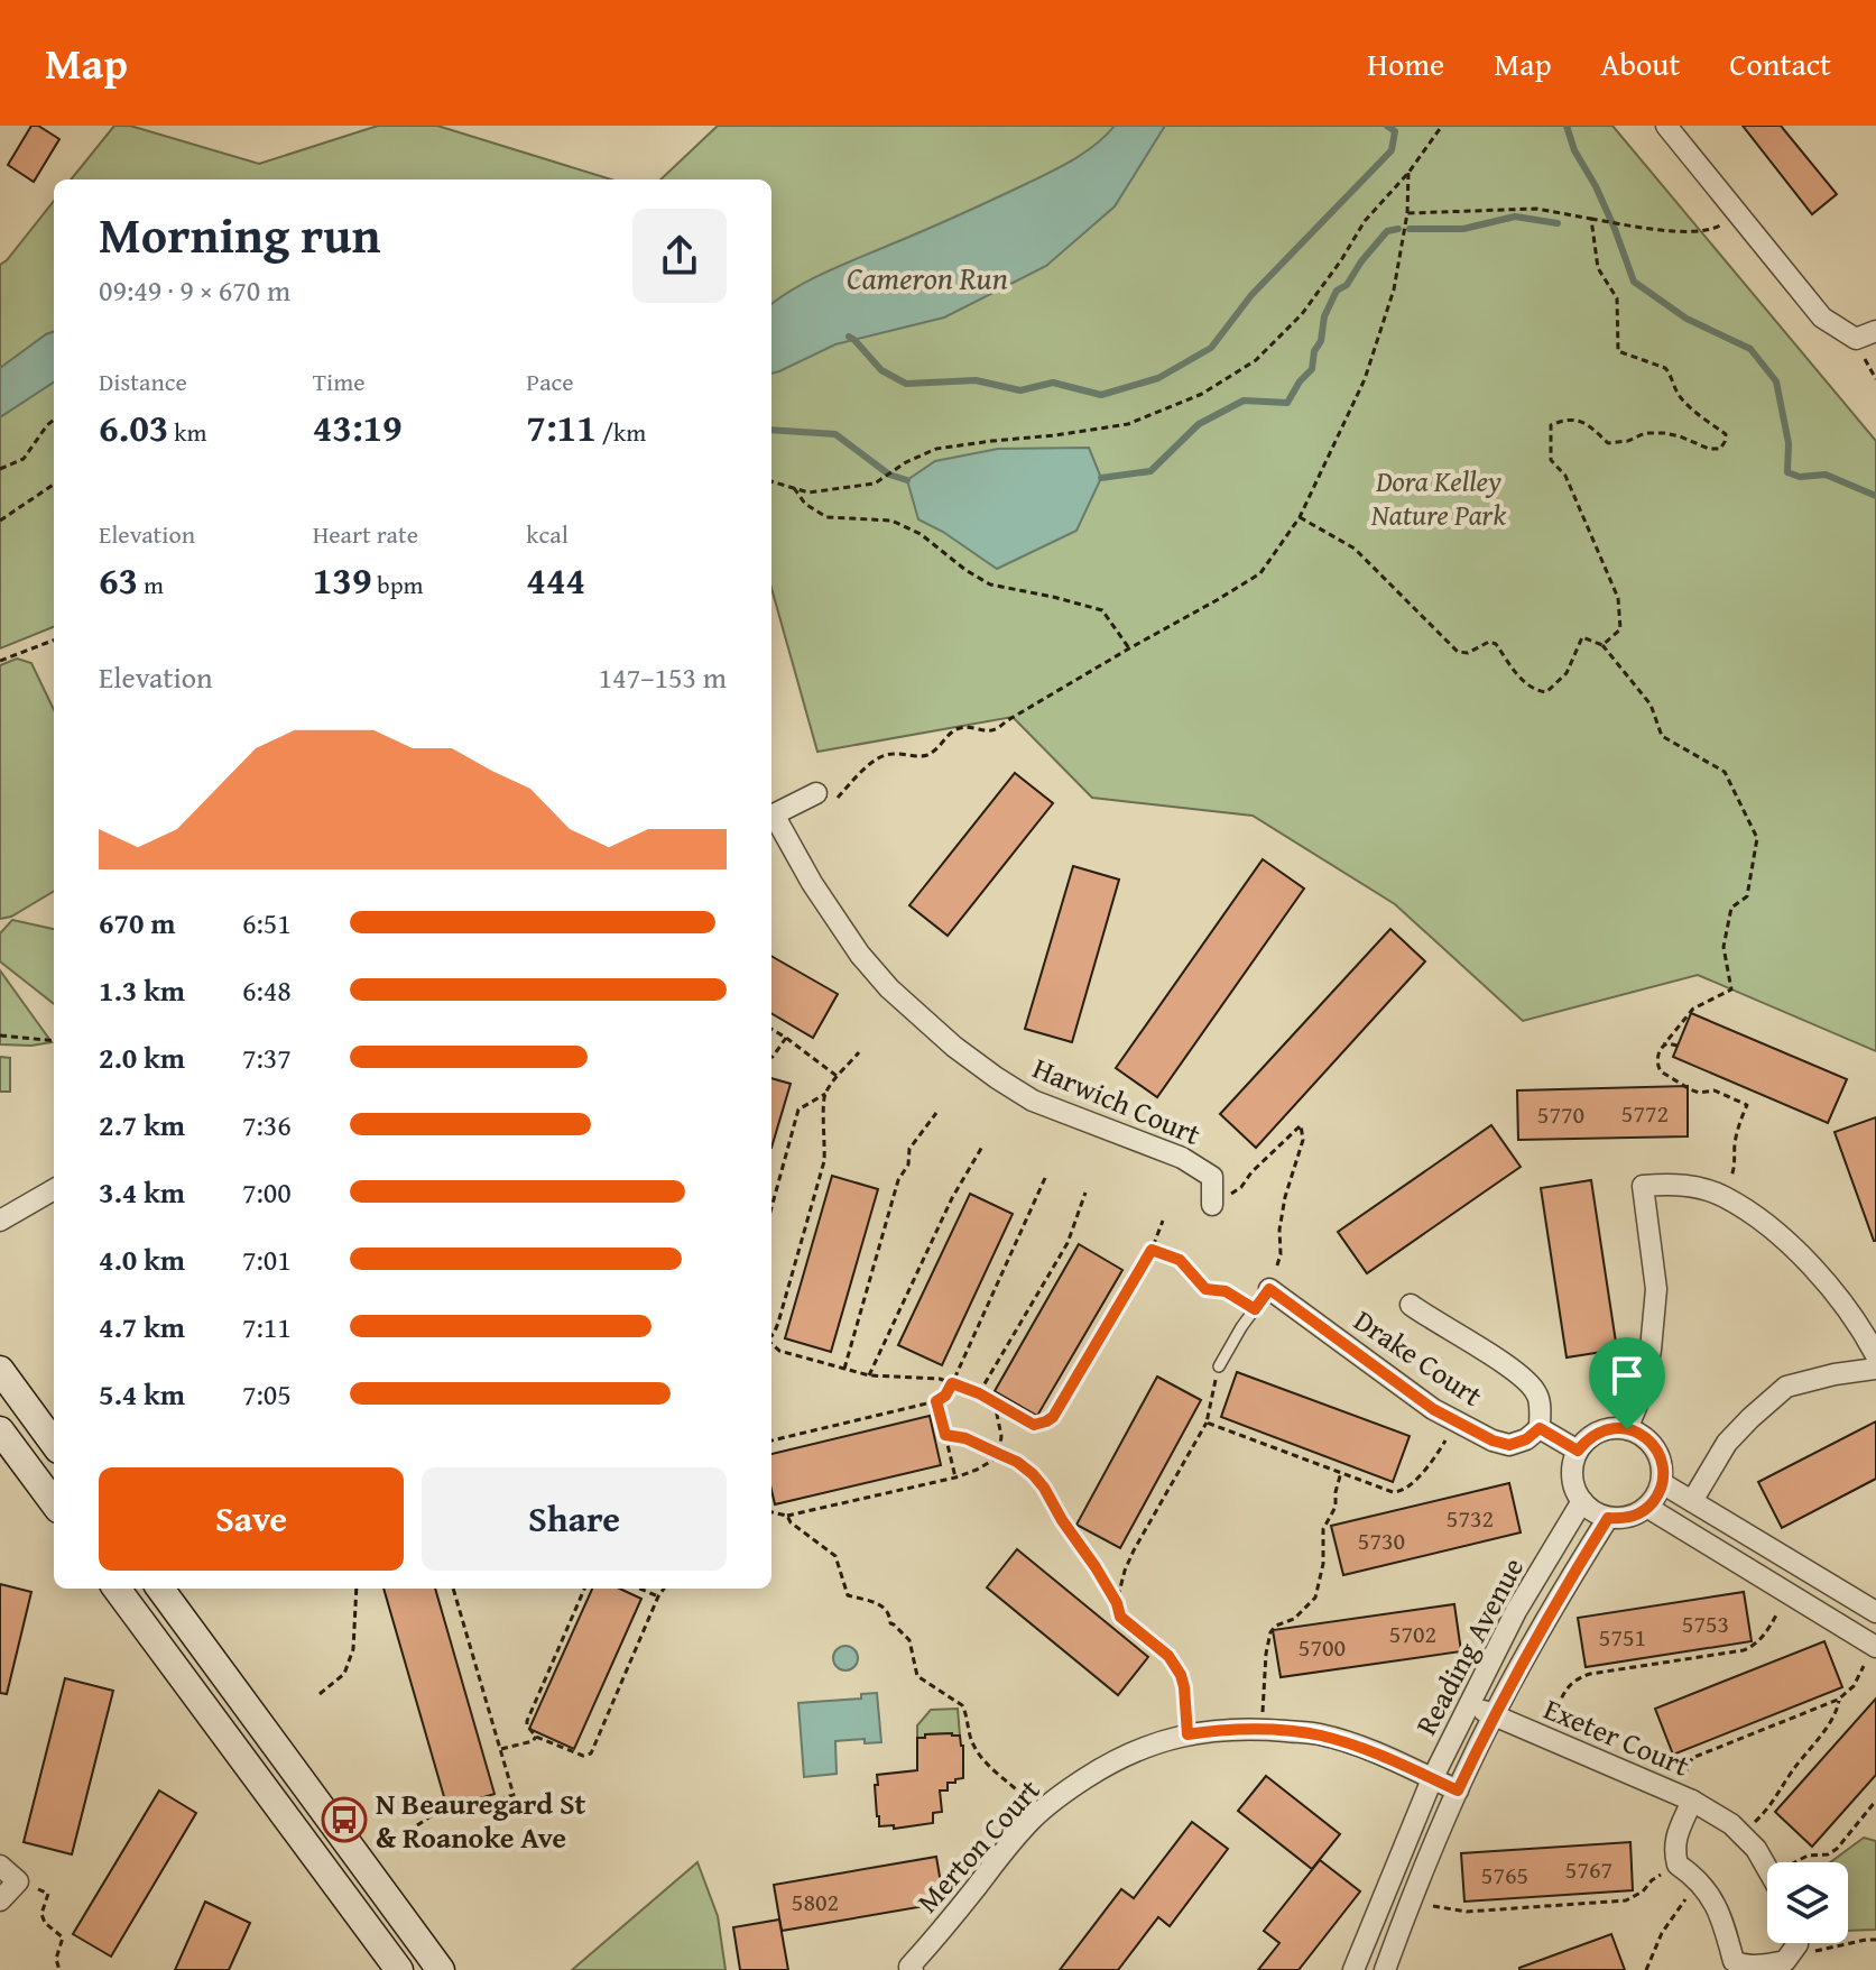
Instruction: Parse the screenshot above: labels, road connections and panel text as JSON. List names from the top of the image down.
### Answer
{
  "streets": {
    "street": [
      "Harwich Court",
      "Drake Court",
      "Reading Avenue",
      "Exeter Court",
      "Merton Court"
    ]
  },
  "crossings": [
    ["Reading Avenue", "Exeter Court"],
    ["Reading Avenue", "Merton Court"]
  ],
  "water": ["Cameron Run"],
  "parks": ["Dora Kelley Nature Park"],
  "places": {
    "bus stop": ["N Beauregard St & Roanoke Ave"]
  },
  "house_numbers": [
    "5772",
    "5770",
    "5732",
    "5730",
    "5753",
    "5702",
    "5751",
    "5700",
    "5767",
    "5765",
    "5802"
  ],
  "page": {
    "header": "Map",
    "nav": [
      "Home",
      "Map",
      "About",
      "Contact"
    ],
    "heading": ["Morning run", "09:49 · 9 × 670 m"],
    "stats": [
      ["Distance", "6.03 km"],
      ["Time", "43:19"],
      ["Pace", "7:11 /km"],
      ["Elevation", "63 m"],
      ["Heart rate", "139 bpm"],
      ["kcal", "444"]
    ],
    "chart": ["Elevation", "147–153 m"],
    "list": [
      {
        "name": "670 m",
        "note": "6:51"
      },
      {
        "name": "1.3 km",
        "note": "6:48"
      },
      {
        "name": "2.0 km",
        "note": "7:37"
      },
      {
        "name": "2.7 km",
        "note": "7:36"
      },
      {
        "name": "3.4 km",
        "note": "7:00"
      },
      {
        "name": "4.0 km",
        "note": "7:01"
      },
      {
        "name": "4.7 km",
        "note": "7:11"
      },
      {
        "name": "5.4 km",
        "note": "7:05"
      }
    ],
    "buttons": ["Save", "Share"]
  }
}
